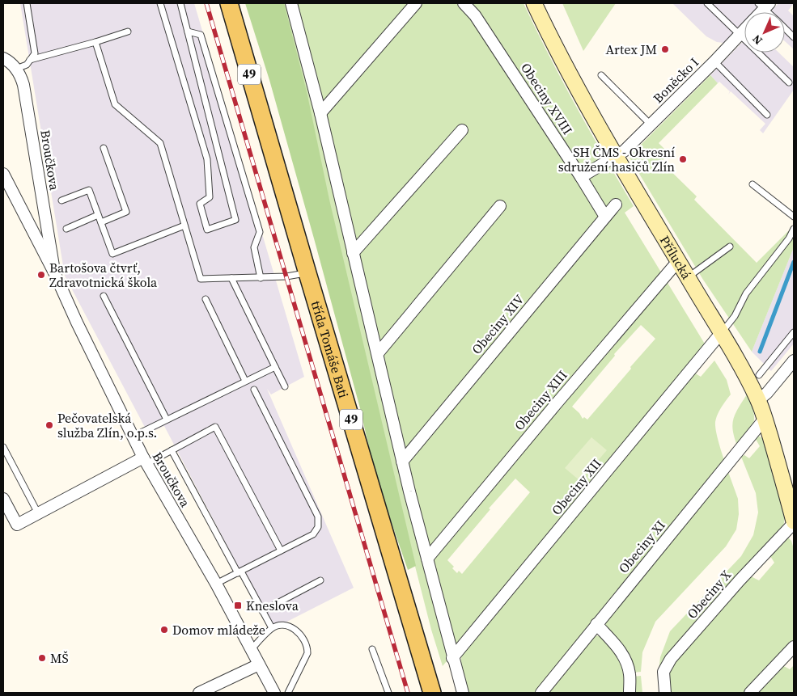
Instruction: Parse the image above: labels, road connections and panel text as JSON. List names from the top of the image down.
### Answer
{
  "streets": {
    "main road": ["49", "třída Tomáše Bati"],
    "street": [
      "Boněcko I",
      "Obeciny XVIII",
      "Broučkova",
      "Přílucká",
      "Obeciny XIV",
      "Obeciny XIII",
      "Obeciny XII",
      "Obeciny XI",
      "Obeciny X"
    ]
  },
  "crossings": [
    ["Boněcko I", "Přílucká"],
    ["Obeciny XVIII", "Obeciny XIV"],
    ["Přílucká", "Obeciny XIII"],
    ["Přílucká", "Obeciny XII"],
    ["Přílucká", "Obeciny XI"],
    ["Přílucká", "Obeciny X"]
  ],
  "places": {
    "other": [
      "Artex JM",
      "SH ČMS - Okresní sdružení hasičů Zlín",
      "Bartošova čtvrť, Zdravotnická škola",
      "Pečovatelská služba Zlín, o.p.s.",
      "Domov mládeže",
      "MŠ"
    ],
    "transit": ["Kneslova"]
  },
  "north": "bottom left"
}
